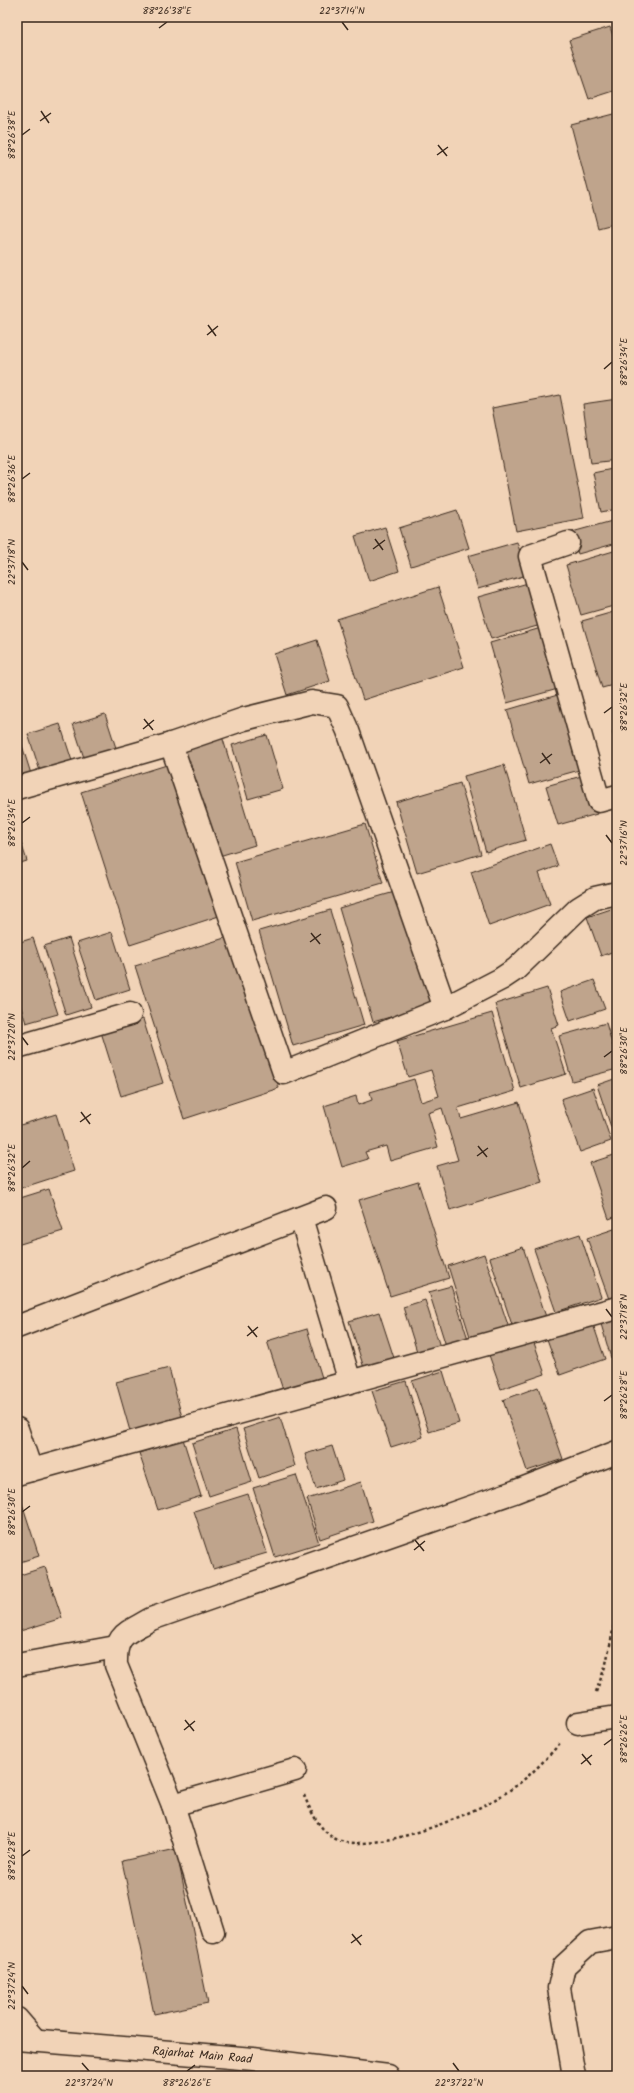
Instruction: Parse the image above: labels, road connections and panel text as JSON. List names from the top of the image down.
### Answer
{
  "streets": {
    "street": ["Rajarhat Main Road"]
  },
  "coordinates": [
    "88°26'38\"E",
    "22°37'14\"N",
    "88°26'34\"E",
    "88°26'36\"E",
    "22°37'18\"N",
    "88°26'32\"E",
    "22°37'16\"N",
    "22°37'20\"N",
    "88°26'30\"E",
    "88°26'28\"E",
    "88°26'26\"E",
    "22°37'24\"N",
    "22°37'22\"N"
  ]
}
